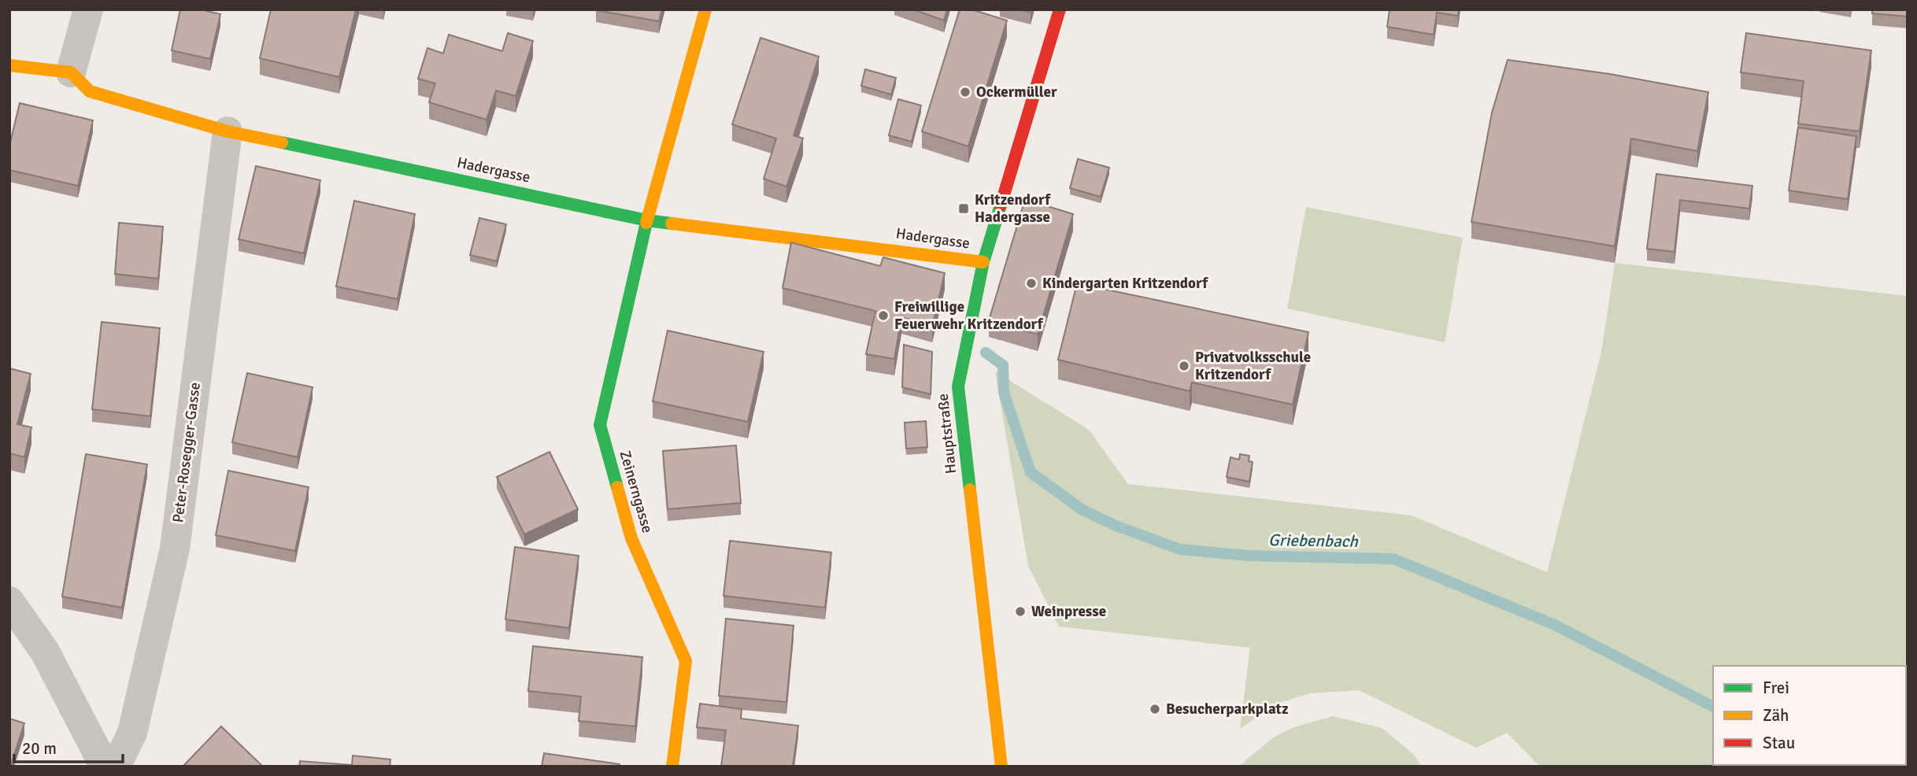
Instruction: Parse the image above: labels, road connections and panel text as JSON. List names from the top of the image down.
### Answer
{
  "streets": {
    "street": [
      "Hadergasse",
      "Hauptstraße",
      "Peter-Rosegger-Gasse",
      "Zeinerngasse"
    ]
  },
  "crossings": [
    ["Hadergasse", "Hauptstraße"],
    ["Hadergasse", "Peter-Rosegger-Gasse"],
    ["Hadergasse", "Zeinerngasse"]
  ],
  "water": ["Griebenbach"],
  "places": {
    "other": [
      "Ockermüller",
      "Kindergarten Kritzendorf",
      "Freiwillige Feuerwehr Kritzendorf",
      "Privatvolksschule Kritzendorf",
      "Weinpresse",
      "Besucherparkplatz"
    ],
    "transit": ["Kritzendorf Hadergasse"]
  },
  "legend": ["Frei", "Zäh", "Stau"],
  "scale_bar": "20 m"
}
